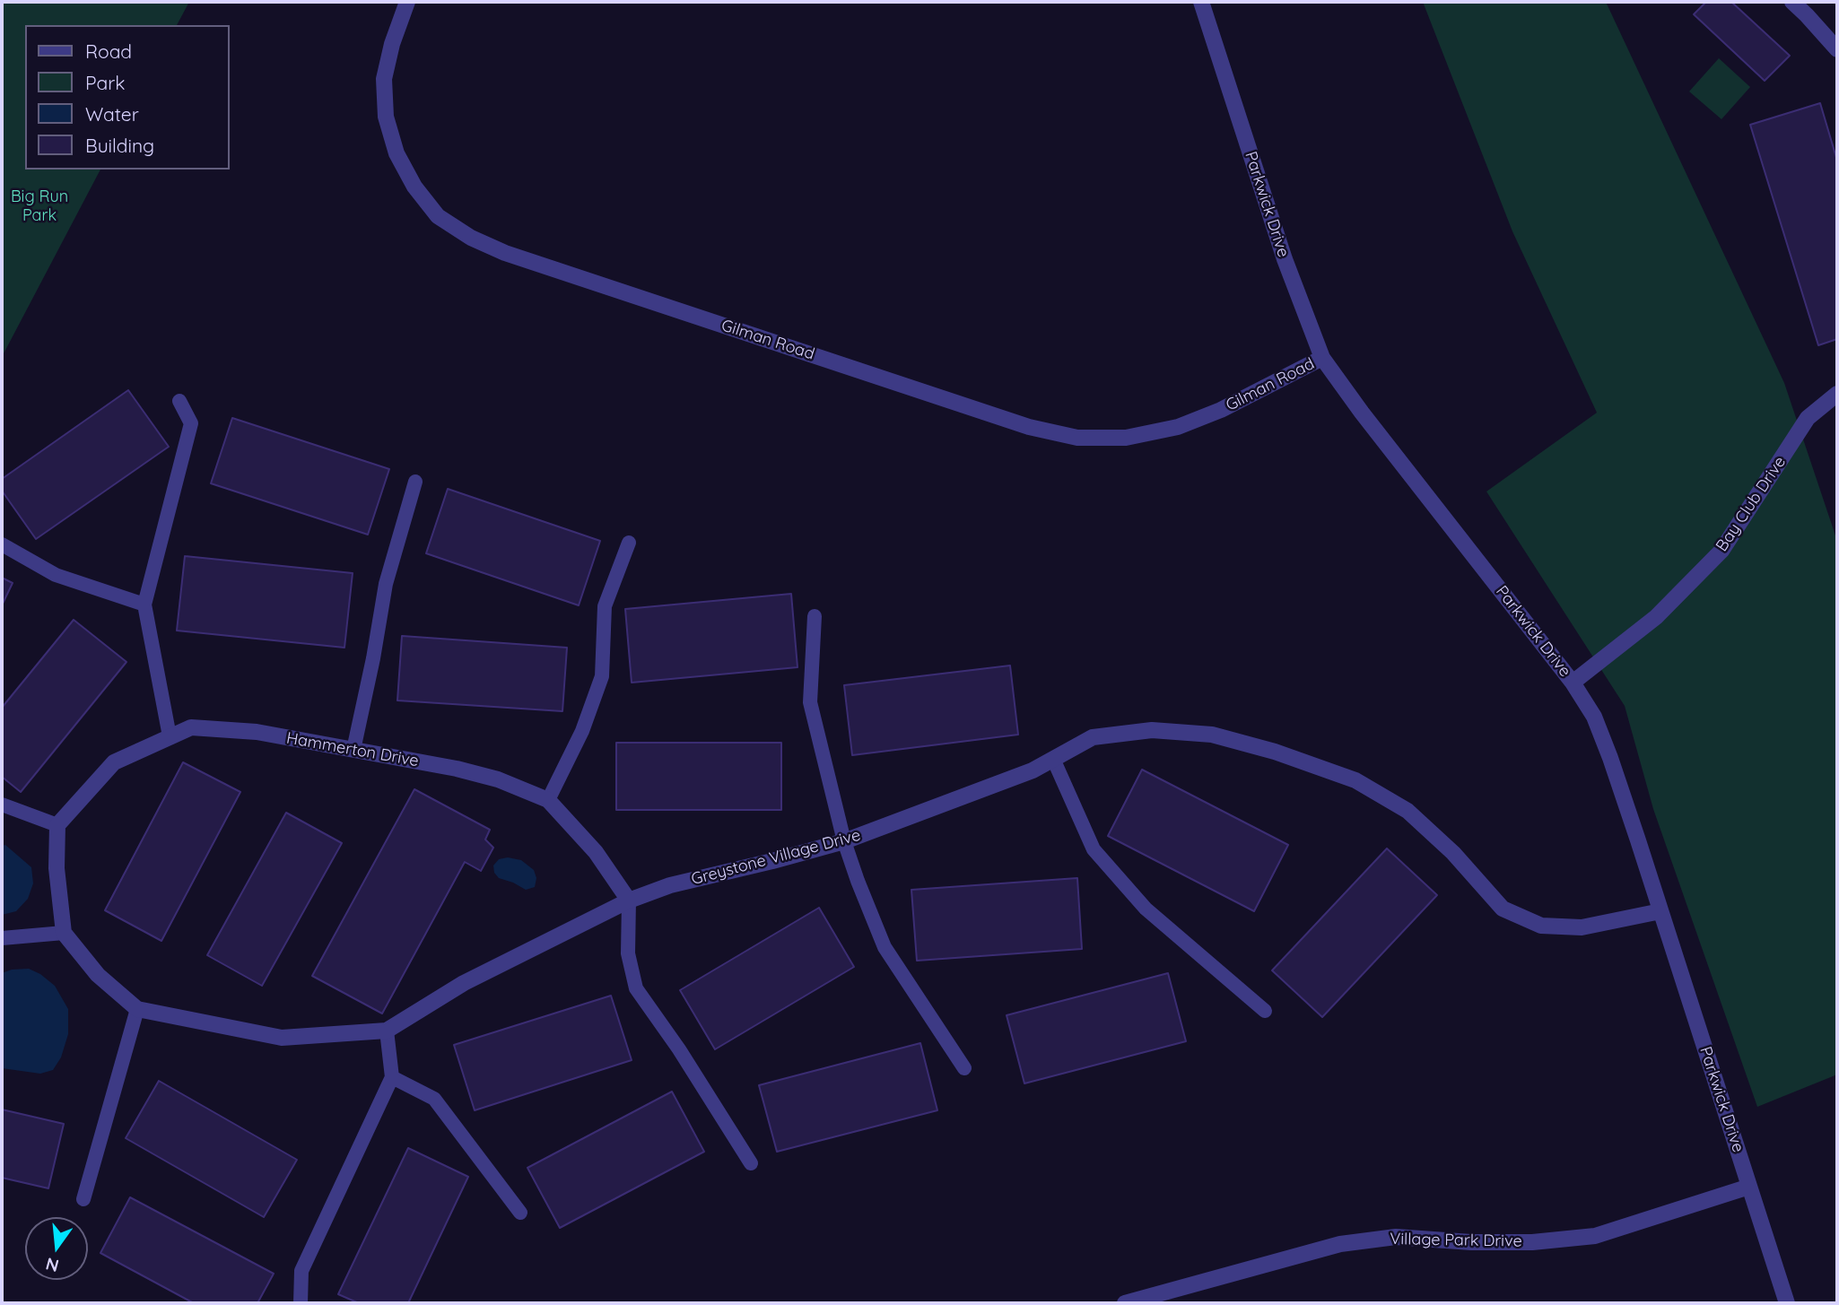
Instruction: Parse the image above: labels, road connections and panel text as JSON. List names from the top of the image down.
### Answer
{
  "streets": {
    "street": [
      "Parkwick Drive",
      "Gilman Road",
      "Bay Club Drive",
      "Hammerton Drive",
      "Greystone Village Drive",
      "Village Park Drive"
    ]
  },
  "crossings": [
    ["Parkwick Drive", "Gilman Road"],
    ["Parkwick Drive", "Bay Club Drive"],
    ["Parkwick Drive", "Greystone Village Drive"],
    ["Parkwick Drive", "Village Park Drive"],
    ["Hammerton Drive", "Greystone Village Drive"]
  ],
  "parks": ["Big Run Park"],
  "legend": [
    "Road",
    "Park",
    "Water",
    "Building"
  ],
  "north": "bottom"
}
